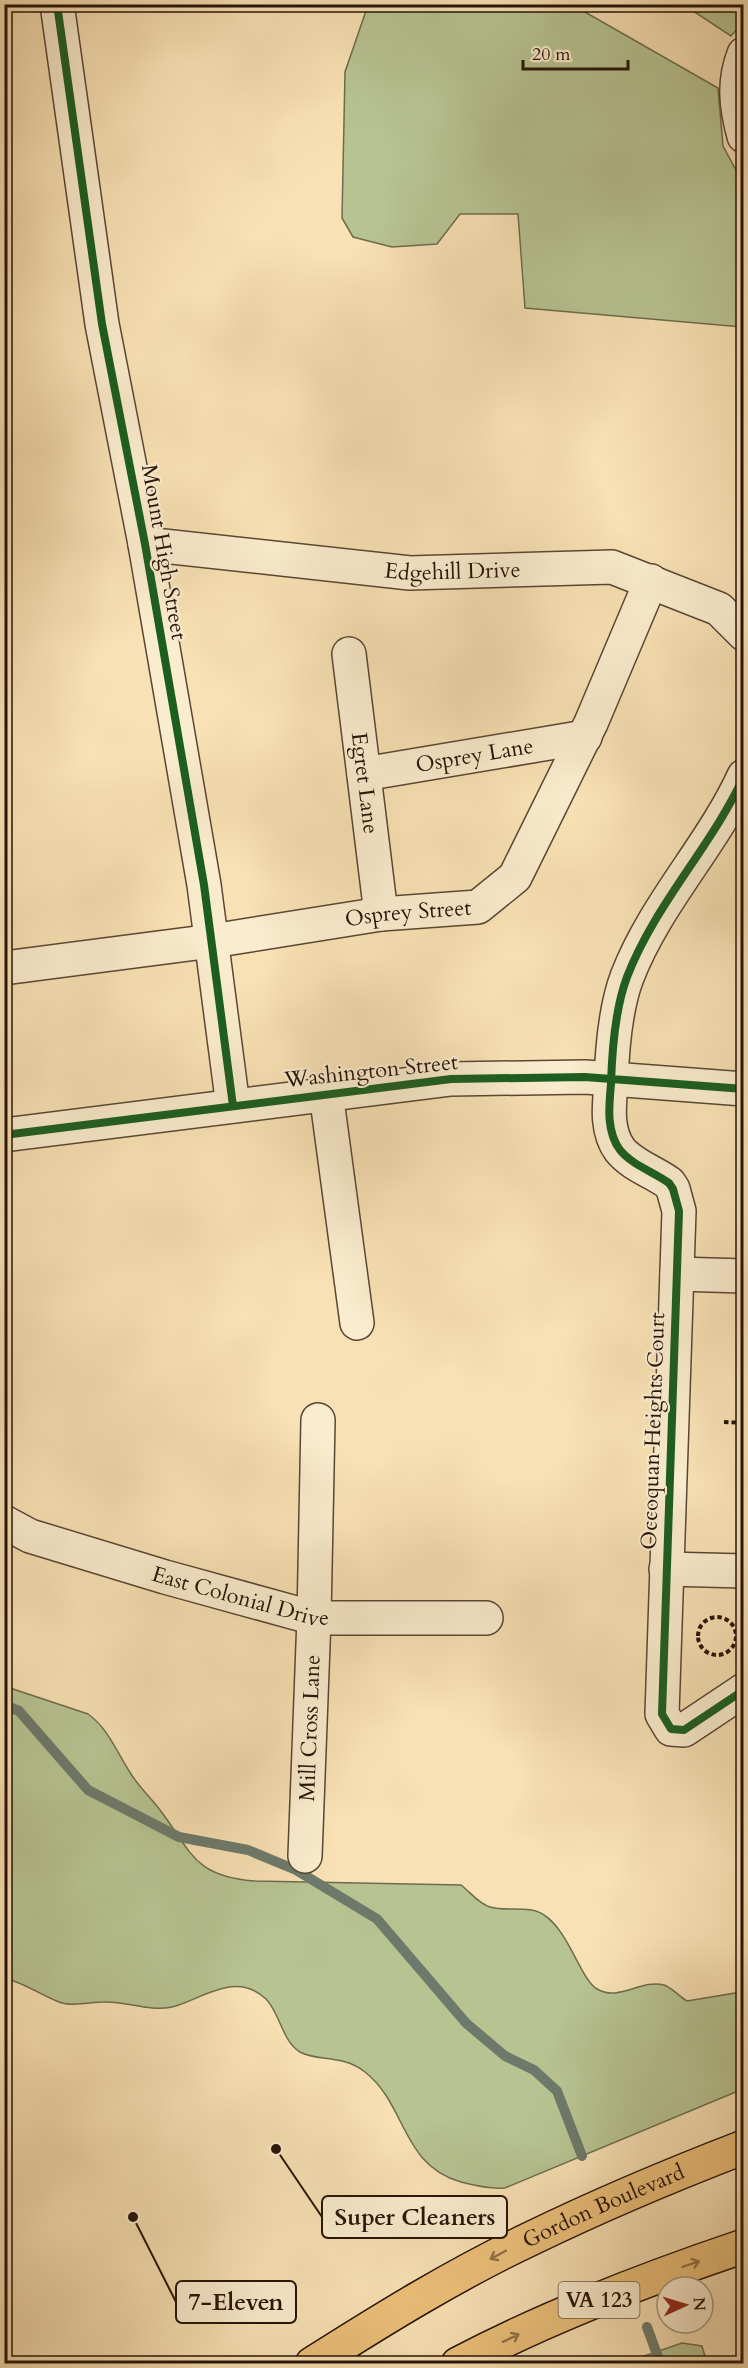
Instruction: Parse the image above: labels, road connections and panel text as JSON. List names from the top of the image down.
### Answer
{
  "streets": {
    "highway": ["Gordon Boulevard", "VA 123"],
    "street": [
      "Mount High Street",
      "Edgehill Drive",
      "Osprey Lane",
      "Egret Lane",
      "Osprey Street",
      "Washington Street",
      "Occoquan Heights Court",
      "East Colonial Drive",
      "Mill Cross Lane"
    ]
  },
  "crossings": [
    ["Mount High Street", "Edgehill Drive"],
    ["Mount High Street", "Osprey Street"],
    ["Mount High Street", "Washington Street"],
    ["Edgehill Drive", "Osprey Street"],
    ["Osprey Lane", "Egret Lane"],
    ["Osprey Lane", "Osprey Street"],
    ["Egret Lane", "Osprey Street"],
    ["Washington Street", "Occoquan Heights Court"],
    ["East Colonial Drive", "Mill Cross Lane"]
  ],
  "places": ["Super Cleaners", "7-Eleven"],
  "scale_bar": "20 m",
  "north": "right"
}
